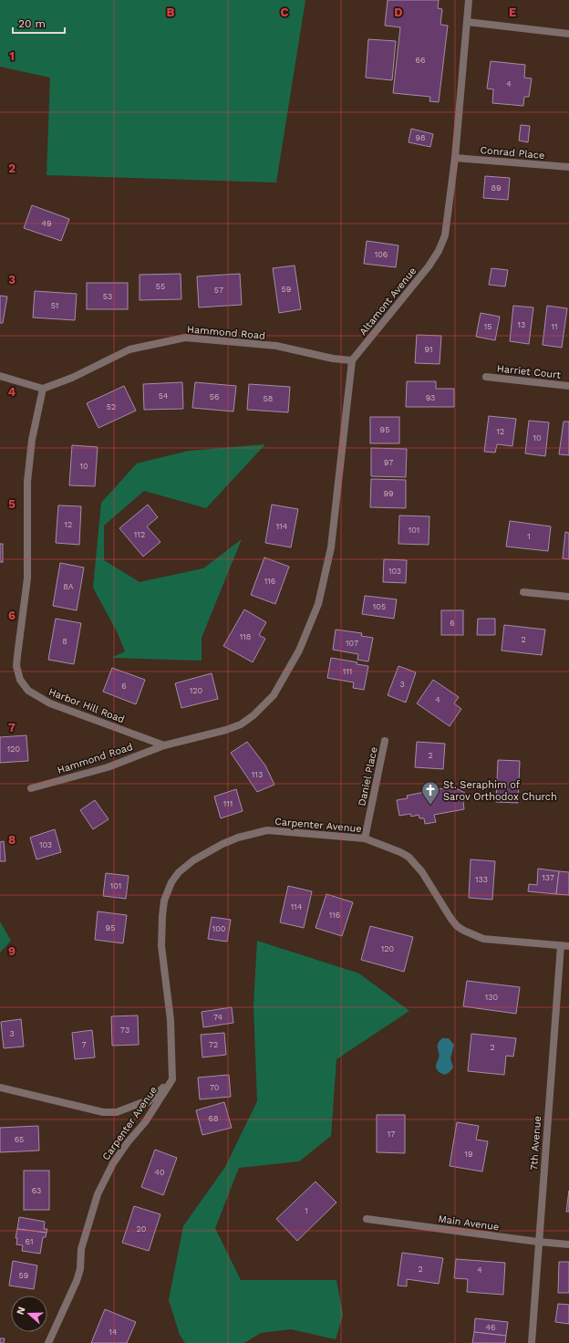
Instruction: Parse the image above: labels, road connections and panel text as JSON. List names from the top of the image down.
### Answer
{
  "streets": {
    "street": [
      "Conrad Place",
      "Altamont Avenue",
      "Hammond Road",
      "Harriet Court",
      "Harbor Hill Road",
      "Daniel Place",
      "Carpenter Avenue",
      "7th Avenue",
      "Main Avenue"
    ]
  },
  "crossings": [
    ["Conrad Place", "Altamont Avenue"],
    ["Altamont Avenue", "Hammond Road"],
    ["Hammond Road", "Harbor Hill Road"],
    ["Daniel Place", "Carpenter Avenue"],
    ["Carpenter Avenue", "7th Avenue"],
    ["7th Avenue", "Main Avenue"]
  ],
  "places": {
    "church": ["St. Seraphim of Sarov Orthodox Church"]
  },
  "house_numbers": [
    "66",
    "4",
    "98",
    "89",
    "49",
    "106",
    "55",
    "59",
    "57",
    "53",
    "51",
    "13",
    "15",
    "11",
    "91",
    "54",
    "56",
    "93",
    "58",
    "52",
    "95",
    "12",
    "10",
    "97",
    "10",
    "99",
    "12",
    "114",
    "101",
    "112",
    "1",
    "103",
    "116",
    "8A",
    "105",
    "6",
    "118",
    "2",
    "8",
    "107",
    "111",
    "3",
    "6",
    "120",
    "4",
    "120",
    "2",
    "113",
    "111",
    "103",
    "137",
    "133",
    "101",
    "114",
    "116",
    "95",
    "100",
    "120",
    "130",
    "74",
    "73",
    "3",
    "7",
    "72",
    "2",
    "70",
    "68",
    "17",
    "65",
    "19",
    "40",
    "63",
    "1",
    "20",
    "61",
    "2",
    "4",
    "59",
    "46",
    "14"
  ],
  "scale_bar": "20 m",
  "north": "left",
  "grid": {
    "columns": [
      "B",
      "C",
      "D",
      "E"
    ],
    "rows": [
      "1",
      "2",
      "3",
      "4",
      "5",
      "6",
      "7",
      "8",
      "9"
    ]
  }
}
